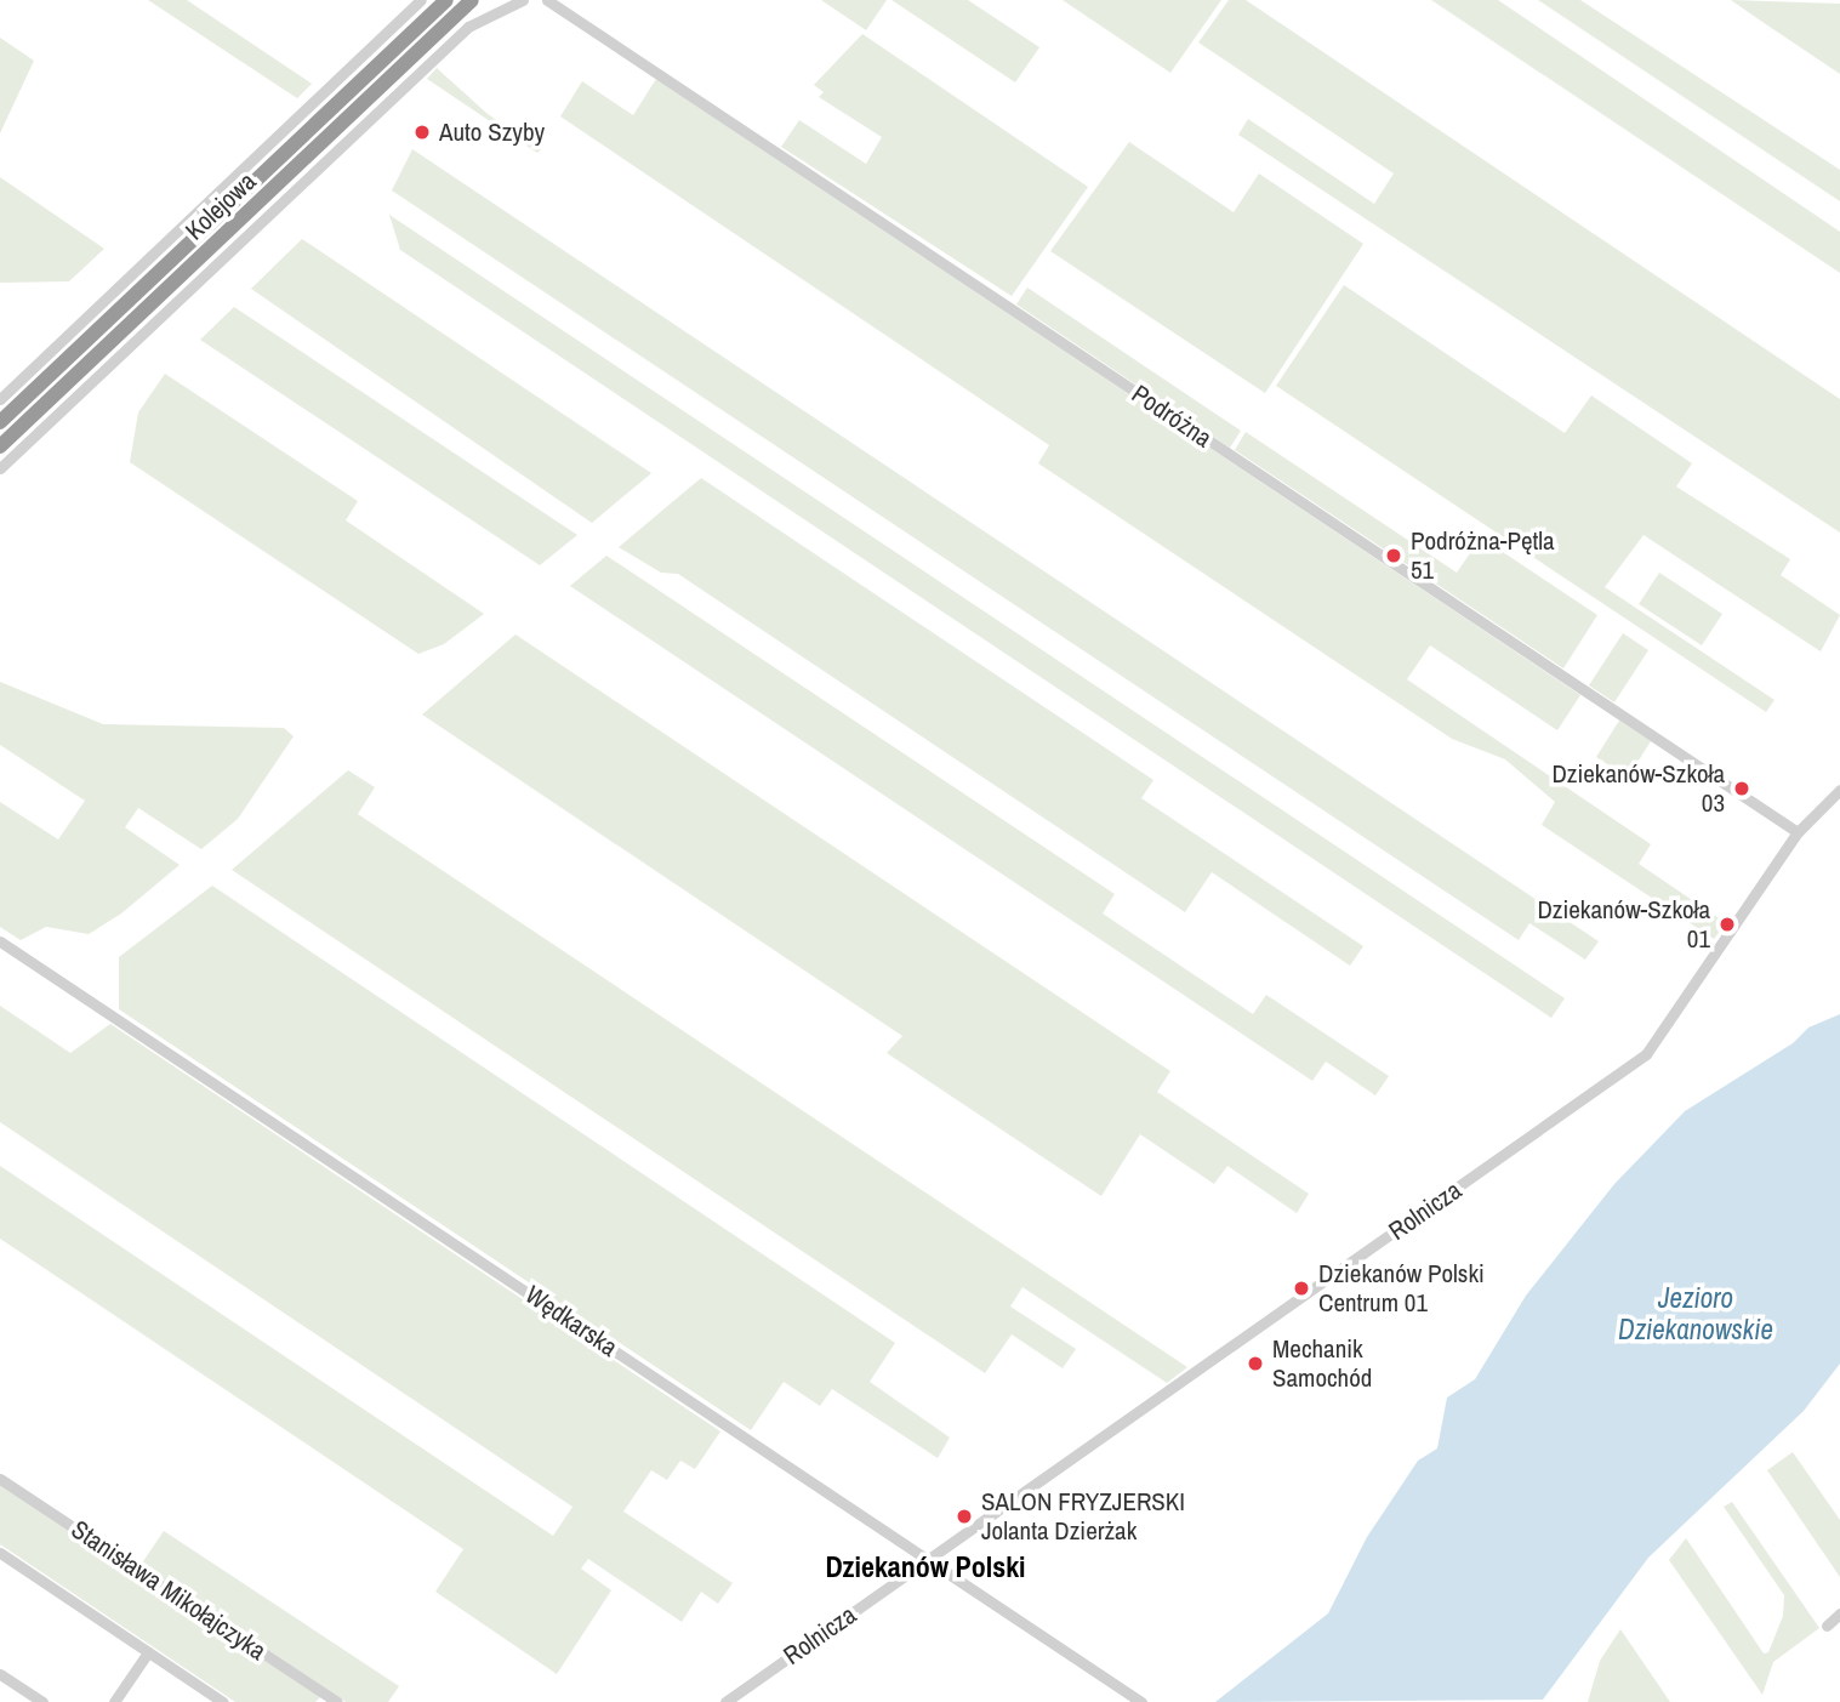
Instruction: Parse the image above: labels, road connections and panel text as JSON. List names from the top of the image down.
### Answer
{
  "streets": {
    "highway": ["Kolejowa"],
    "street": [
      "Podróżna",
      "Rolnicza",
      "Wędkarska",
      "Stanisława Mikołajczyka"
    ]
  },
  "crossings": [
    ["Podróżna", "Rolnicza"],
    ["Rolnicza", "Wędkarska"]
  ],
  "districts": ["Dziekanów Polski"],
  "water": ["Jezioro Dziekanowskie"],
  "places": [
    "Auto Szyby",
    "Podróżna-Pętla 51",
    "Dziekanów-Szkoła 03",
    "Dziekanów-Szkoła 01",
    "Dziekanów Polski Centrum 01",
    "Mechanik Samochód",
    "SALON FRYZJERSKI Jolanta Dzierżak"
  ]
}
